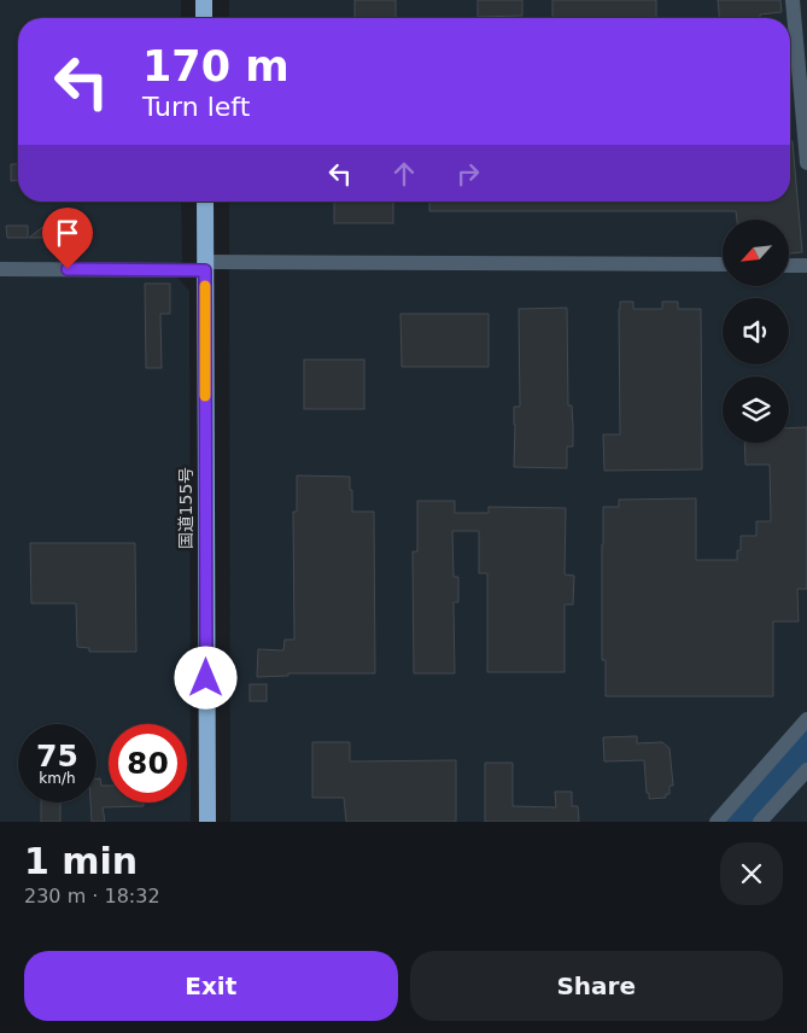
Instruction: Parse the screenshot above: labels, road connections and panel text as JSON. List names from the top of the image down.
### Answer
{
  "streets": {
    "highway": ["国道155号"]
  },
  "north": "bottom left",
  "page": {
    "turn": ["170 m", "Turn left"],
    "speed": "75 km/h",
    "limit": "80",
    "heading": ["1 min", "230 m · 18:32"],
    "buttons": ["Exit", "Share"]
  }
}
